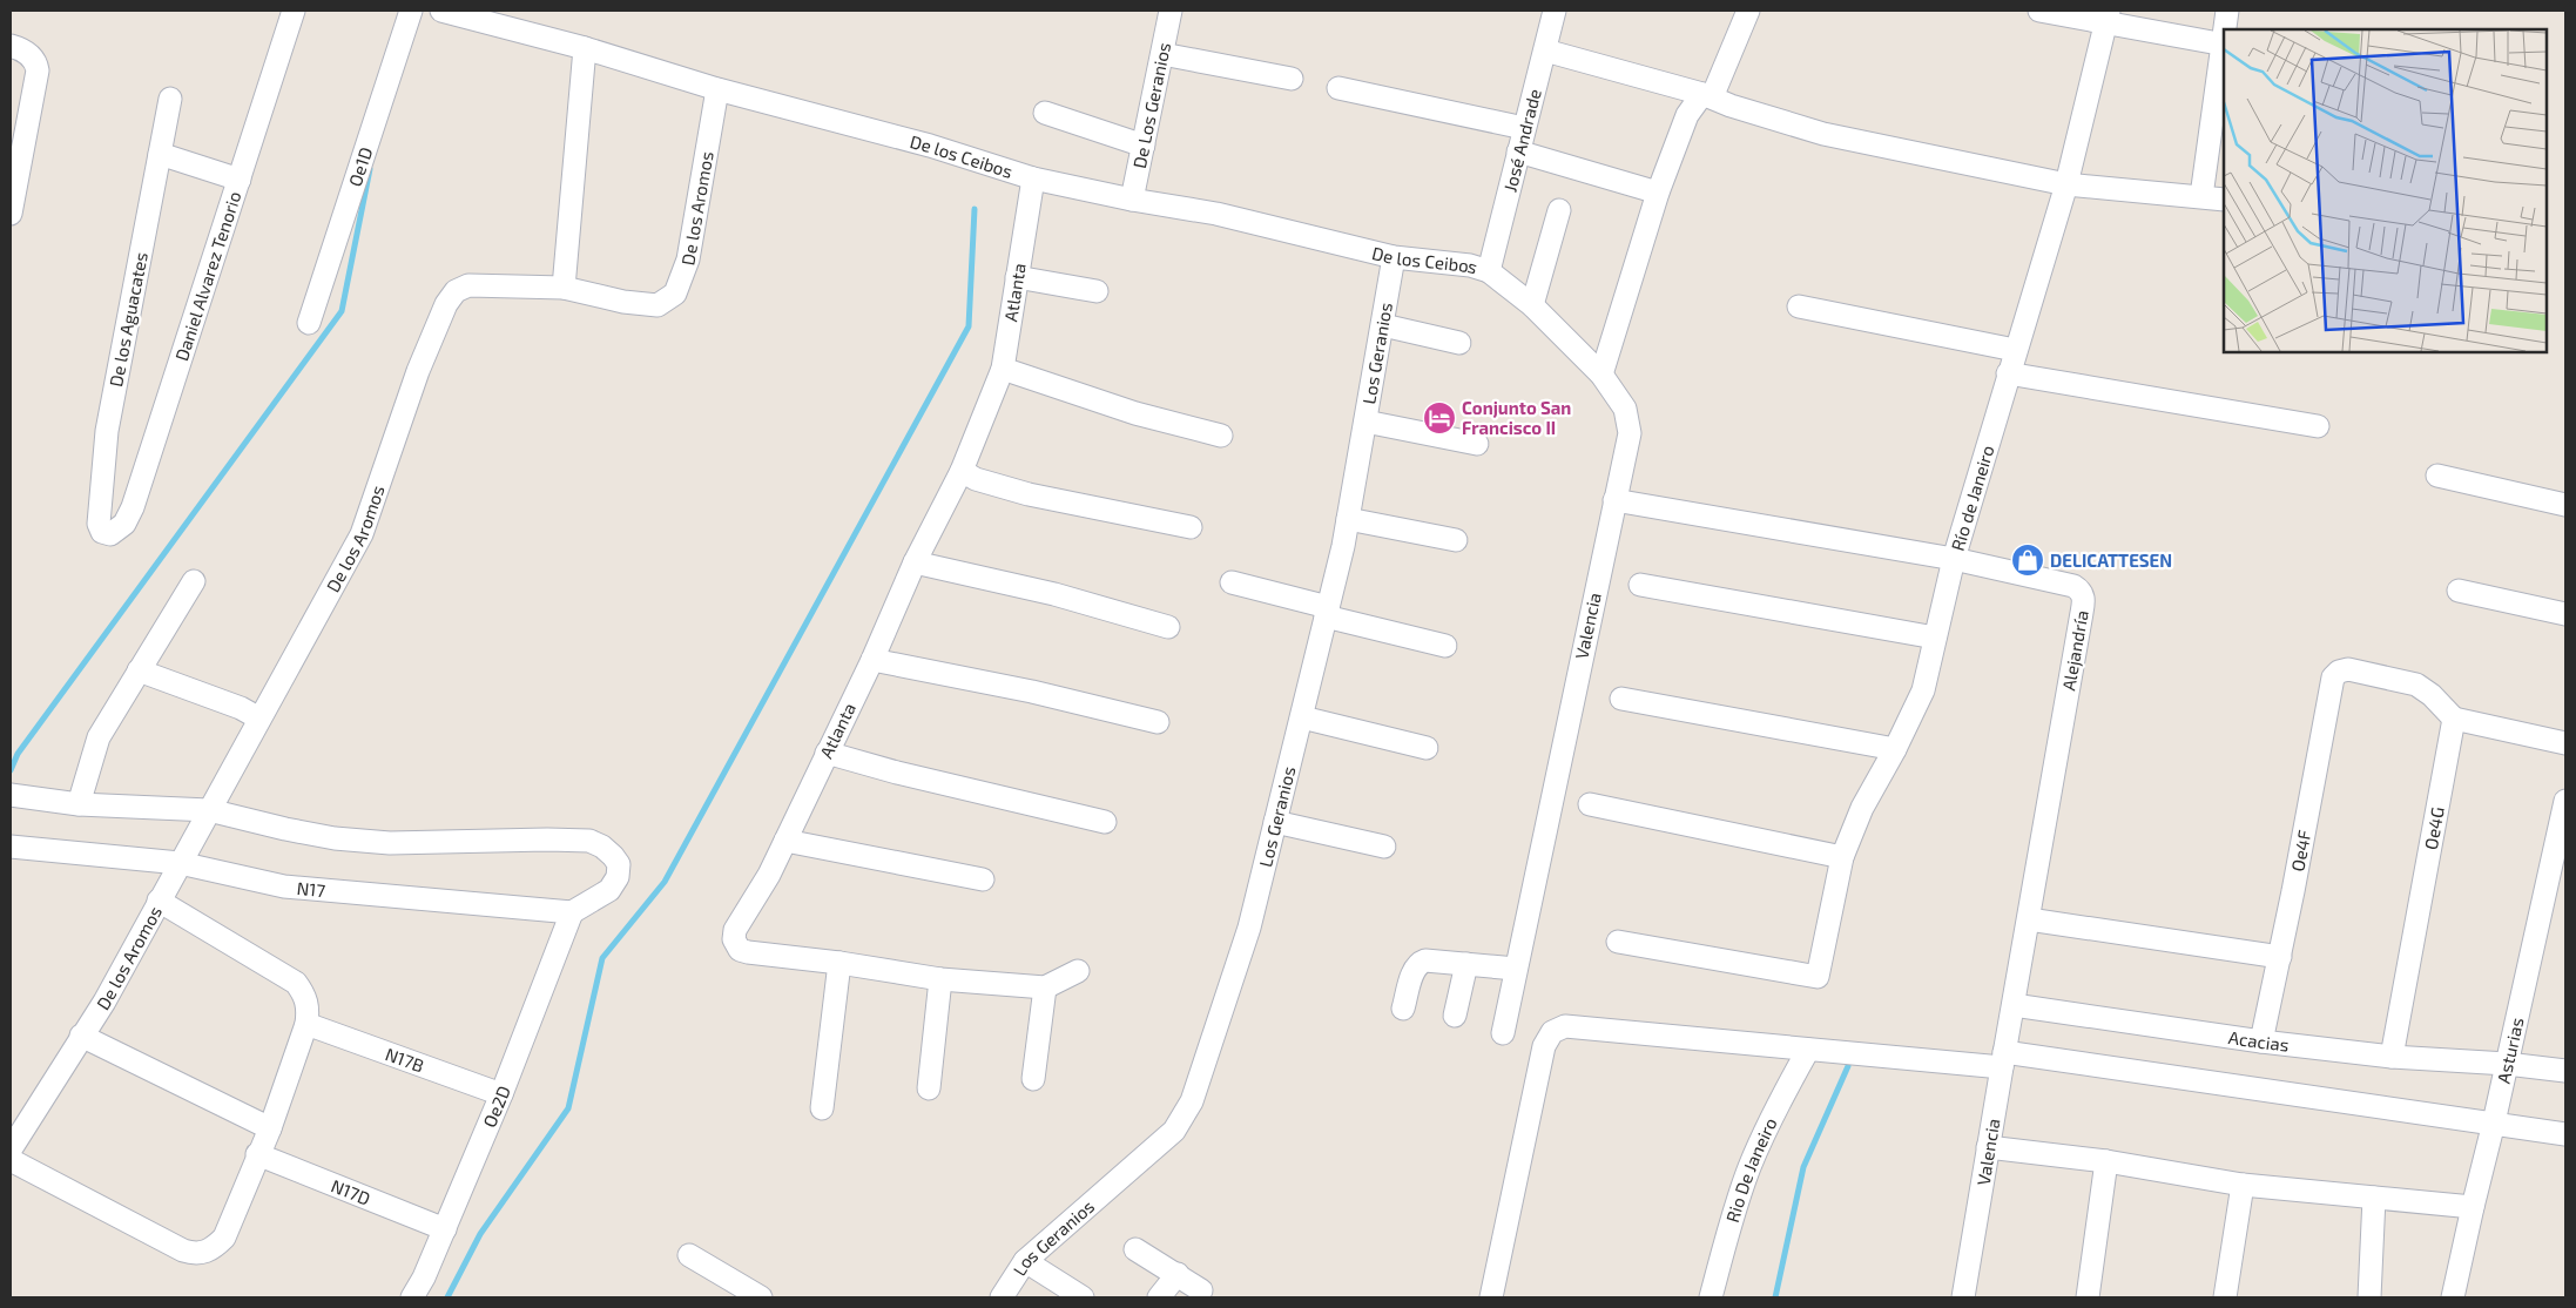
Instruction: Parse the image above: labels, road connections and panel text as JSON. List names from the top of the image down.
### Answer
{
  "streets": {
    "street": [
      "De Los Geranios",
      "José Andrade",
      "De los Ceibos",
      "Oe1D",
      "De los Aromos",
      "Daniel Alvarez Tenorio",
      "Atlanta",
      "De los Aguacates",
      "Los Geranios",
      "Río de Janeiro",
      "Valencia",
      "Alejandría",
      "Oe4G",
      "Oe4F",
      "N17",
      "Acacias",
      "Asturias",
      "N17B",
      "Oe2D",
      "Rio De Janeiro",
      "N17D"
    ]
  },
  "crossings": [
    ["De Los Geranios", "De los Ceibos"],
    ["José Andrade", "De los Ceibos"],
    ["José Andrade", "Valencia"],
    ["De los Ceibos", "De los Aromos"],
    ["De los Ceibos", "Atlanta"],
    ["De los Ceibos", "Los Geranios"],
    ["De los Ceibos", "Valencia"],
    ["De los Aromos", "N17"],
    ["Daniel Alvarez Tenorio", "De los Aguacates"],
    ["Río de Janeiro", "Alejandría"],
    ["Valencia", "Alejandría"],
    ["Valencia", "Acacias"],
    ["Alejandría", "Acacias"],
    ["Oe4G", "Oe4F"],
    ["Oe4G", "Acacias"],
    ["Oe4F", "Acacias"],
    ["N17", "Oe2D"],
    ["Acacias", "Asturias"],
    ["N17B", "Oe2D"],
    ["Oe2D", "N17D"]
  ],
  "places": {
    "hotel": ["Conjunto San Francisco II"],
    "shop": ["DELICATTESEN"]
  }
}
